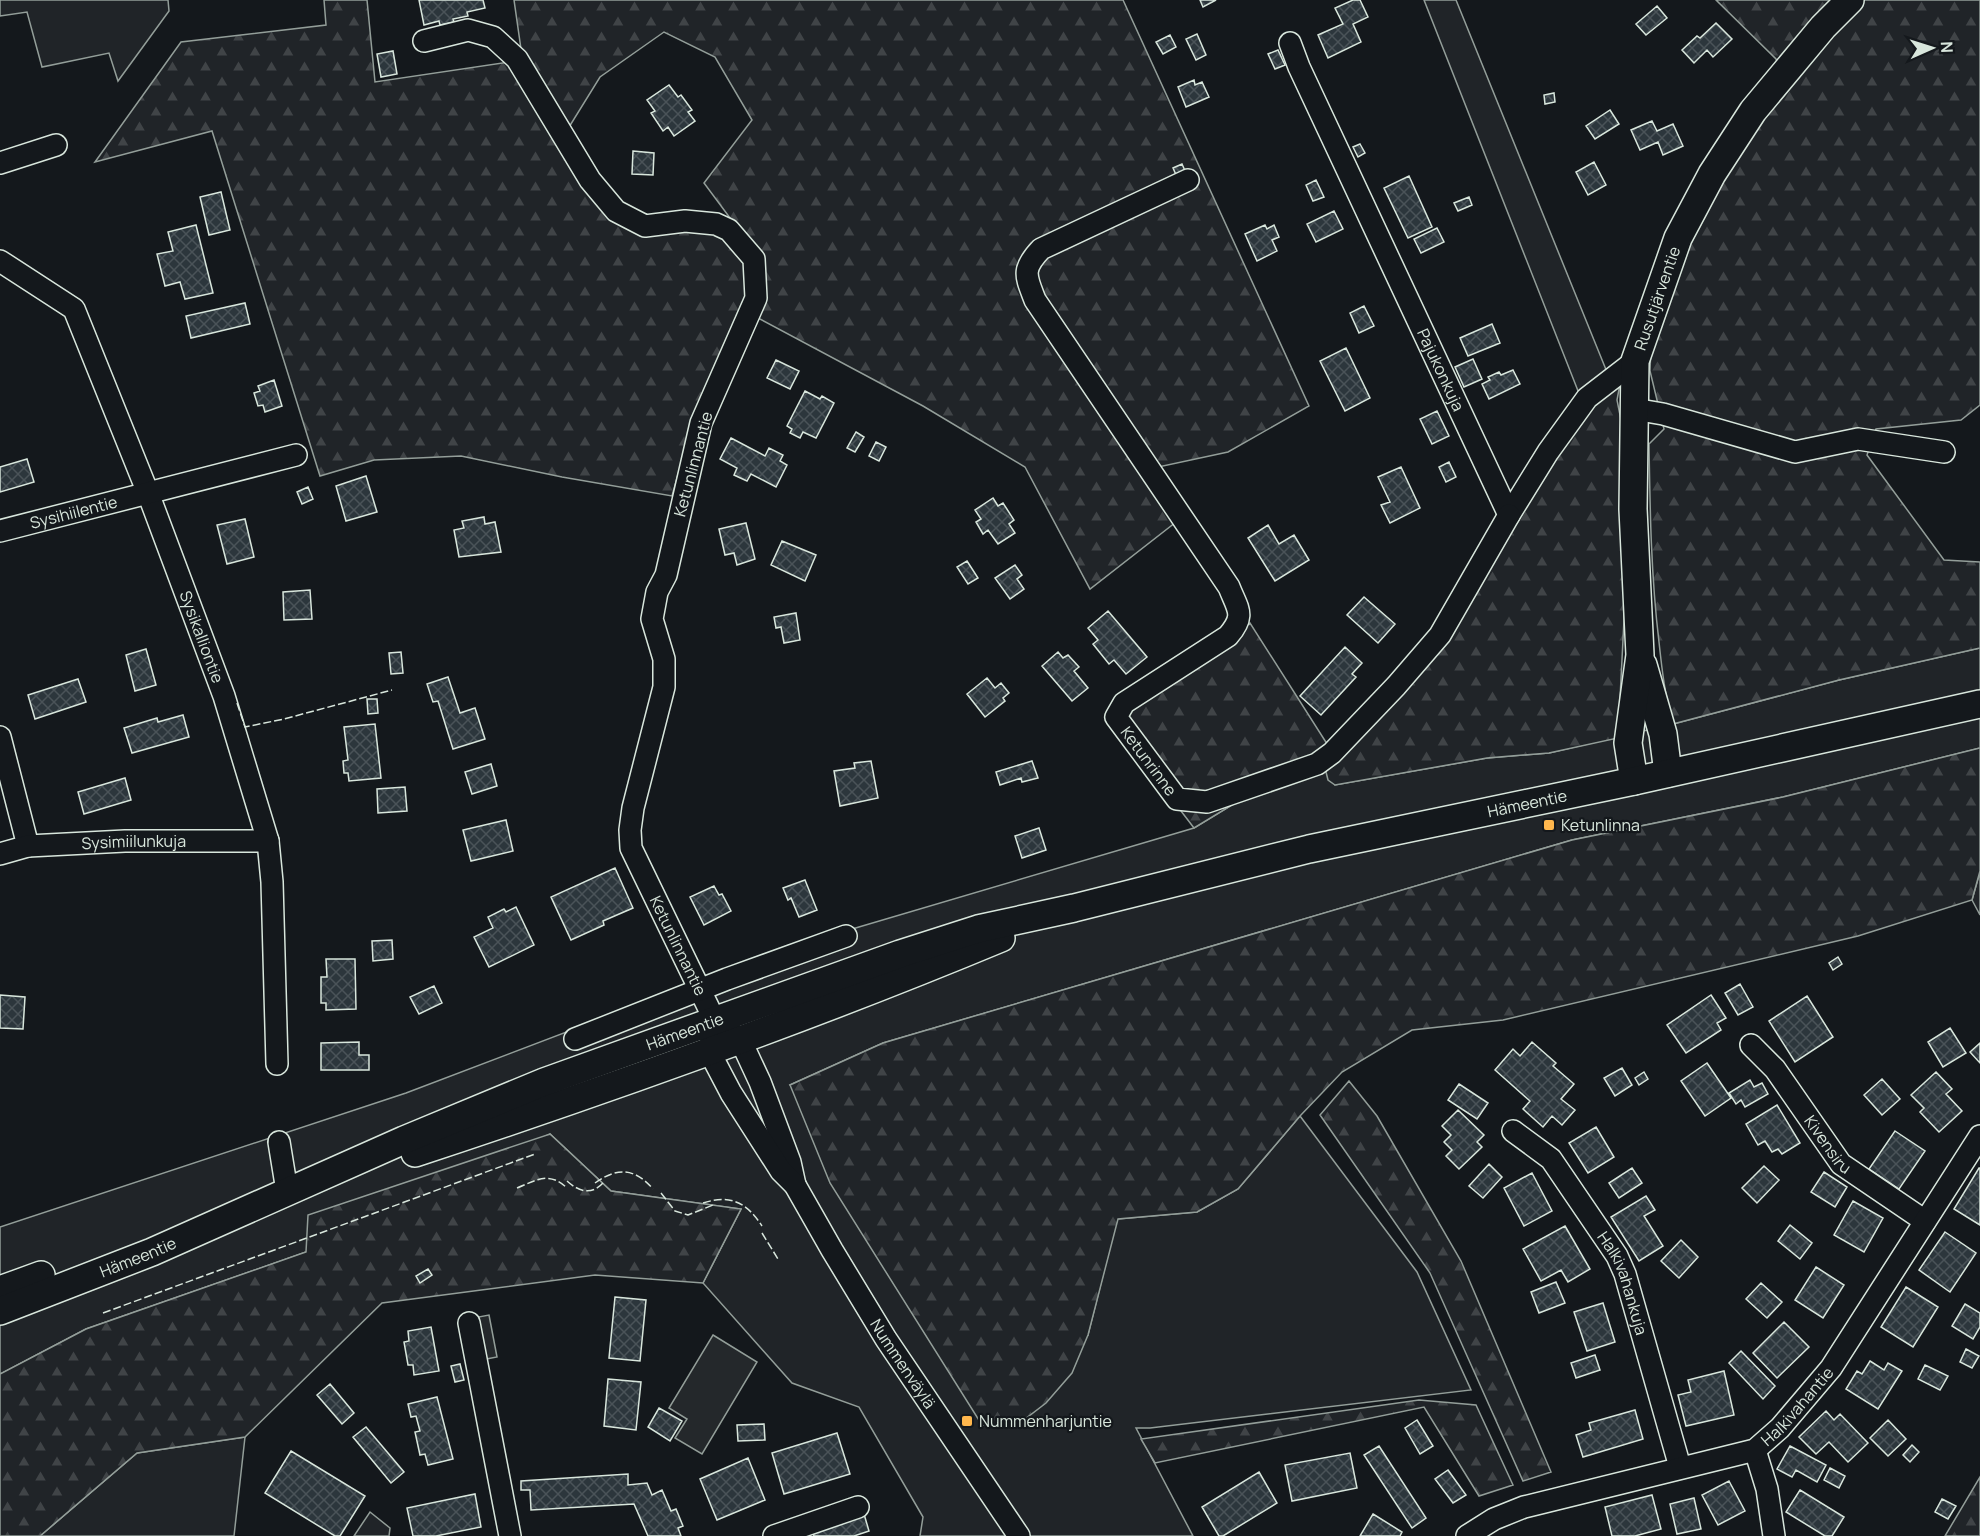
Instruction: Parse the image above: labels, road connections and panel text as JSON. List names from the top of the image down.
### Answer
{
  "streets": {
    "main road": ["Rusutjärventie", "Hämeentie"],
    "street": [
      "Pajukonkuja",
      "Ketunlinnantie",
      "Sysihiilentie",
      "Sysikalliontie",
      "Ketunrinne",
      "Sysimiilunkuja",
      "Kivensiru",
      "Halkivahankuja",
      "Nummenväylä",
      "Halkivahantie"
    ]
  },
  "crossings": [
    ["Rusutjärventie", "Hämeentie"],
    ["Pajukonkuja", "Ketunrinne"],
    ["Ketunlinnantie", "Hämeentie"],
    ["Ketunlinnantie", "Nummenväylä"],
    ["Sysihiilentie", "Sysikalliontie"],
    ["Sysikalliontie", "Sysimiilunkuja"],
    ["Hämeentie", "Nummenväylä"],
    ["Kivensiru", "Halkivahantie"],
    ["Halkivahankuja", "Halkivahantie"]
  ],
  "places": {
    "transit": ["Ketunlinna", "Nummenharjuntie"]
  },
  "north": "right"
}
